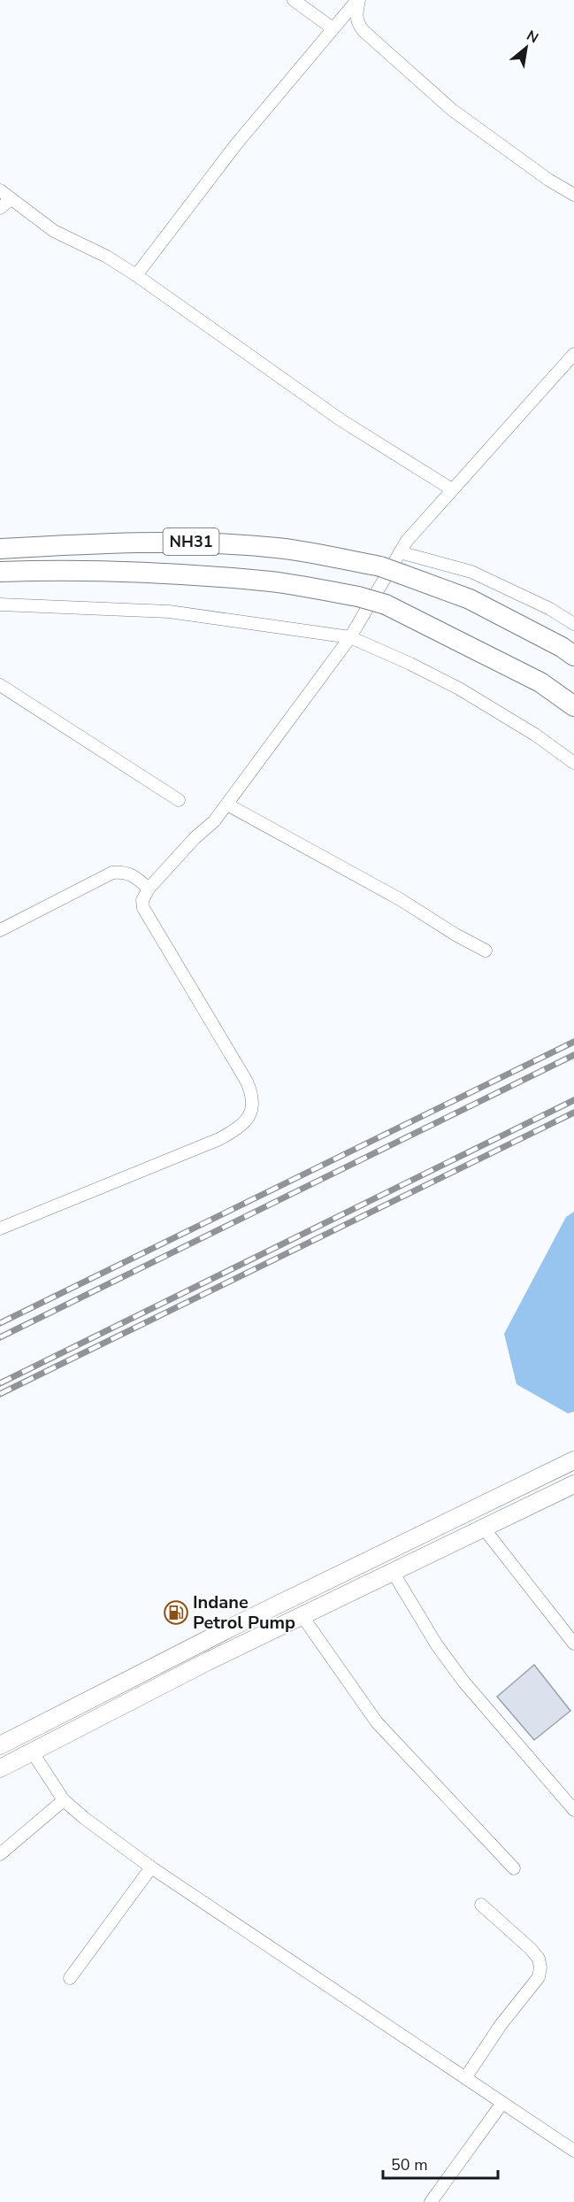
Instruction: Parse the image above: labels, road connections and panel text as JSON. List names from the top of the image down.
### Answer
{
  "streets": {
    "highway": ["NH31"]
  },
  "places": {
    "fuel station": ["Indane Petrol Pump"]
  },
  "scale_bar": "50 m",
  "north": "top right"
}
